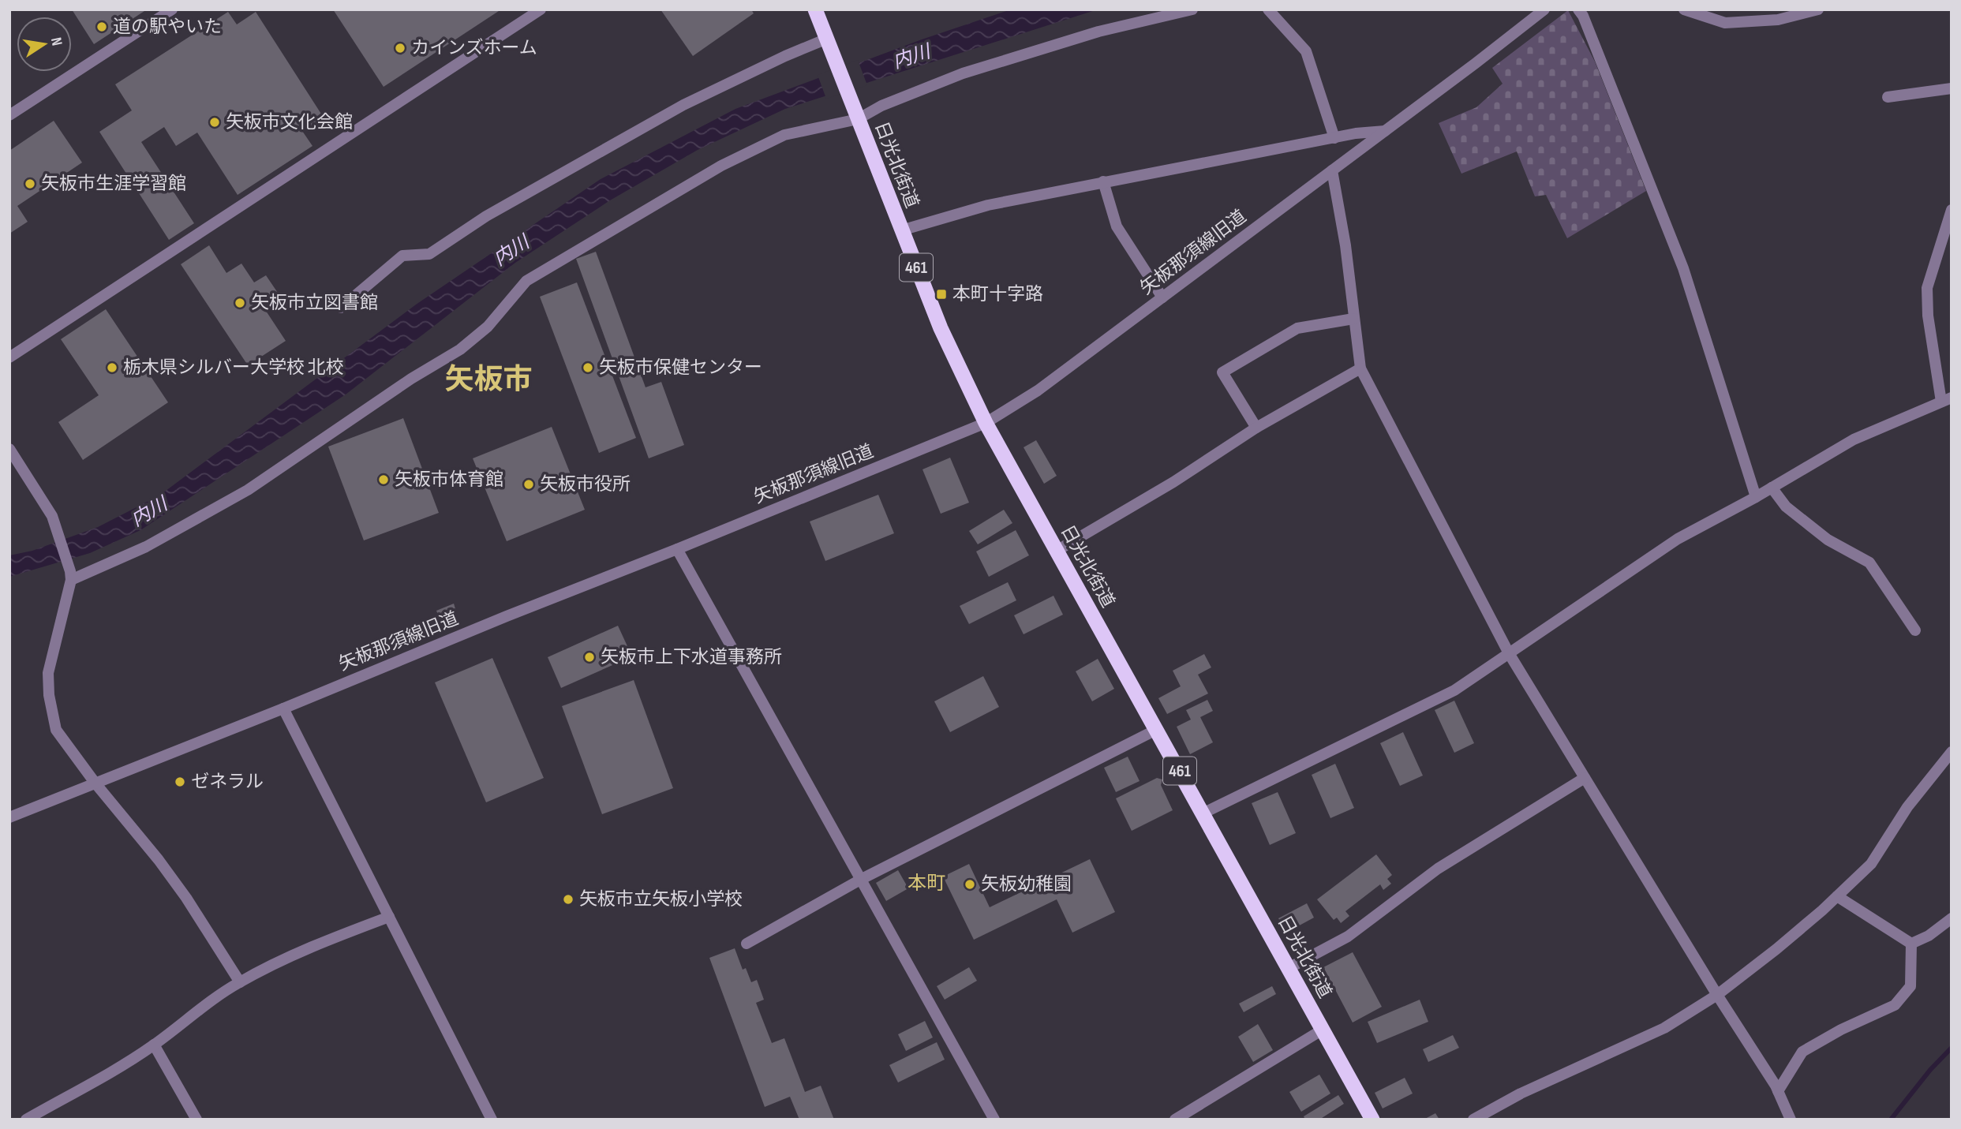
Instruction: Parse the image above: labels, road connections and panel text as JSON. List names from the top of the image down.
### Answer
{
  "streets": {
    "highway": ["日光北街道", "461"],
    "street": ["矢板那須線旧道"]
  },
  "crossings": [
    ["日光北街道", "矢板那須線旧道"]
  ],
  "districts": ["矢板市", "本町"],
  "water": ["内川"],
  "places": {
    "other": [
      "道の駅やいた",
      "カインズホーム",
      "矢板市文化会館",
      "矢板市生涯学習館",
      "矢板市立図書館",
      "栃木県シルバー大学校 北校",
      "矢板市保健センター",
      "矢板市体育館",
      "矢板市役所",
      "矢板市上下水道事務所",
      "ゼネラル",
      "矢板幼稚園",
      "矢板市立矢板小学校"
    ],
    "transit": ["本町十字路"]
  },
  "north": "right"
}
